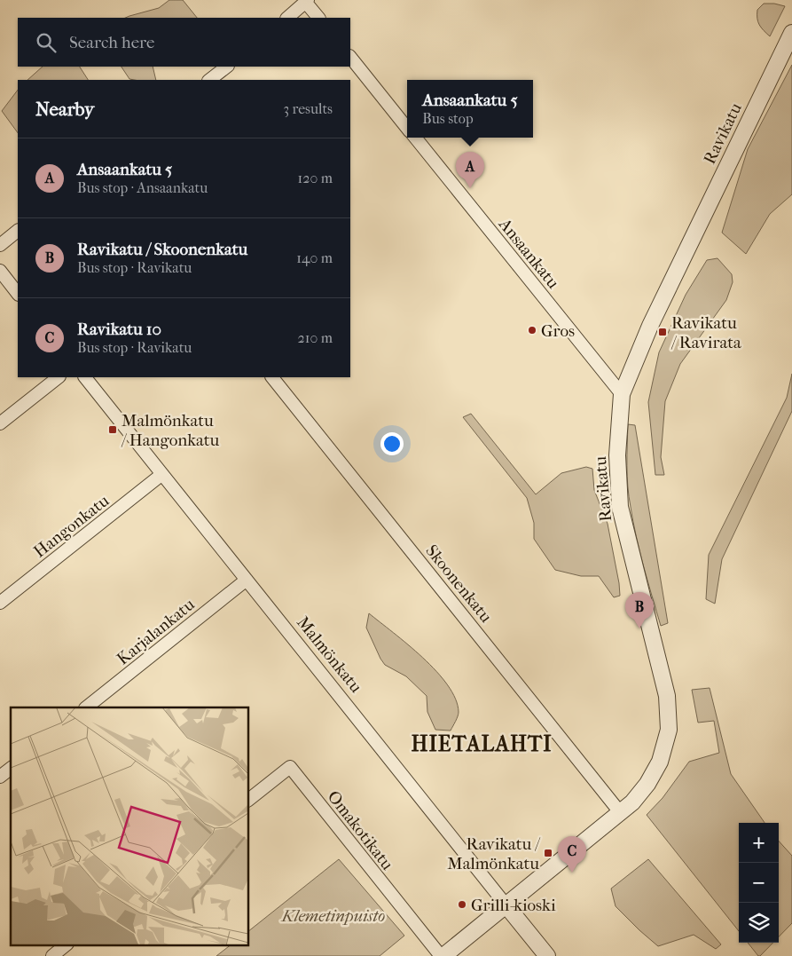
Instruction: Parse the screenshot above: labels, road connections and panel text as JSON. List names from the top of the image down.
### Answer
{
  "streets": {
    "street": [
      "Ravikatu",
      "Ansaankatu",
      "Hangonkatu",
      "Skoonenkatu",
      "Karjalankatu",
      "Malmönkatu",
      "Omakotikatu"
    ]
  },
  "crossings": [
    ["Ravikatu", "Ansaankatu"],
    ["Ravikatu", "Skoonenkatu"],
    ["Ravikatu", "Malmönkatu"],
    ["Ravikatu", "Omakotikatu"],
    ["Hangonkatu", "Malmönkatu"],
    ["Karjalankatu", "Malmönkatu"]
  ],
  "districts": ["HIETALAHTI"],
  "parks": ["Klemetinpuisto"],
  "places": {
    "other": ["Gros", "Grilli-kioski"],
    "transit": ["Ravikatu / Ravirata", "Malmönkatu / Hangonkatu", "Ravikatu / Malmönkatu"]
  },
  "page": {
    "search": "Search here",
    "popup": ["Ansaankatu 5", "Bus stop"],
    "heading": ["Nearby", "3 results"],
    "list": [
      {
        "mark": "A",
        "name": "Ansaankatu 5",
        "note": "Bus stop · Ansaankatu",
        "value": "120 m"
      },
      {
        "mark": "B",
        "name": "Ravikatu / Skoonenkatu",
        "note": "Bus stop · Ravikatu",
        "value": "140 m"
      },
      {
        "mark": "C",
        "name": "Ravikatu 10",
        "note": "Bus stop · Ravikatu",
        "value": "210 m"
      }
    ],
    "pins": ["A", "B", "C"],
    "map_buttons": ["+", "−"]
  }
}
